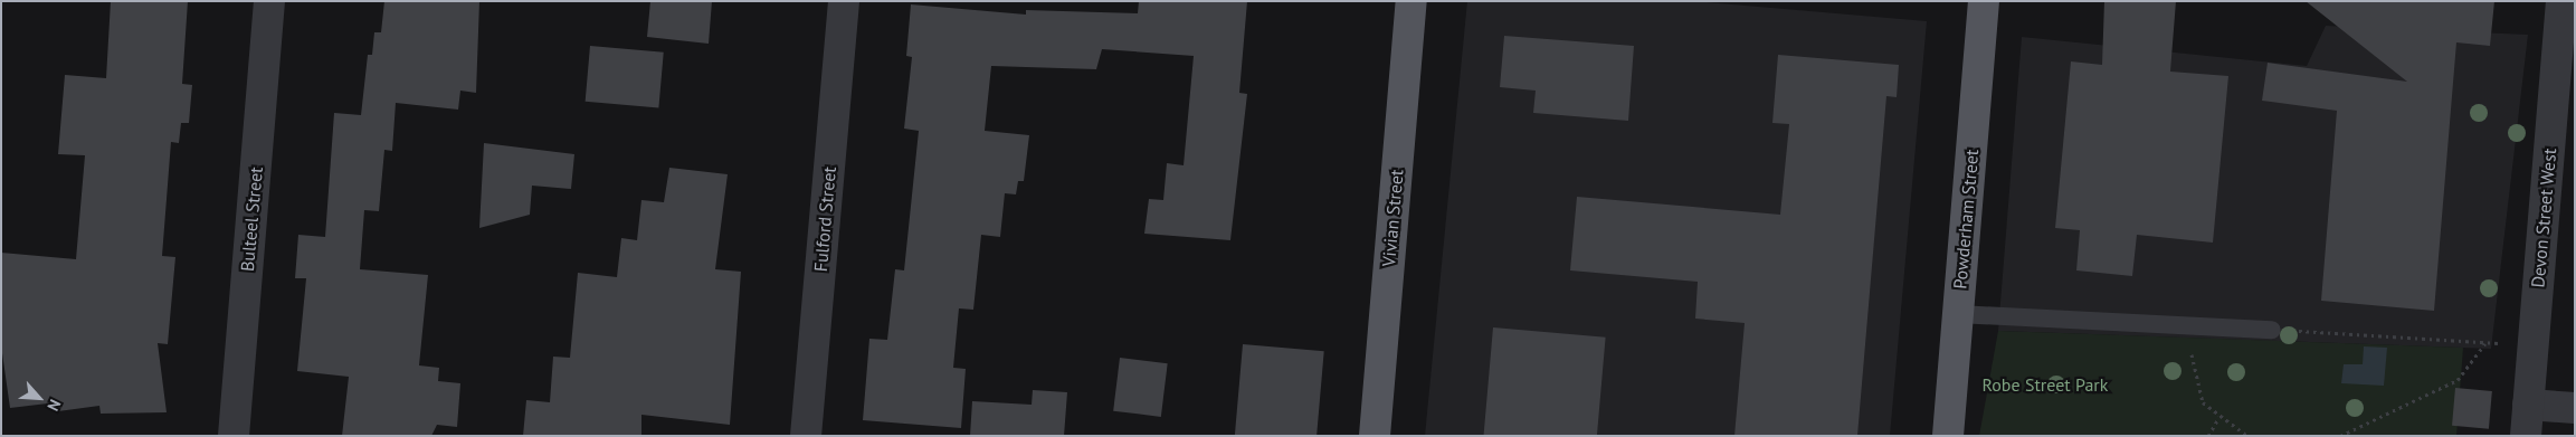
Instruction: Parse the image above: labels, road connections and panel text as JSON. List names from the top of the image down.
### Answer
{
  "streets": {
    "main road": ["Vivian Street", "Powderham Street"],
    "street": ["Devon Street West", "Bulteel Street", "Fulford Street"]
  },
  "parks": ["Robe Street Park"],
  "north": "bottom right"
}
